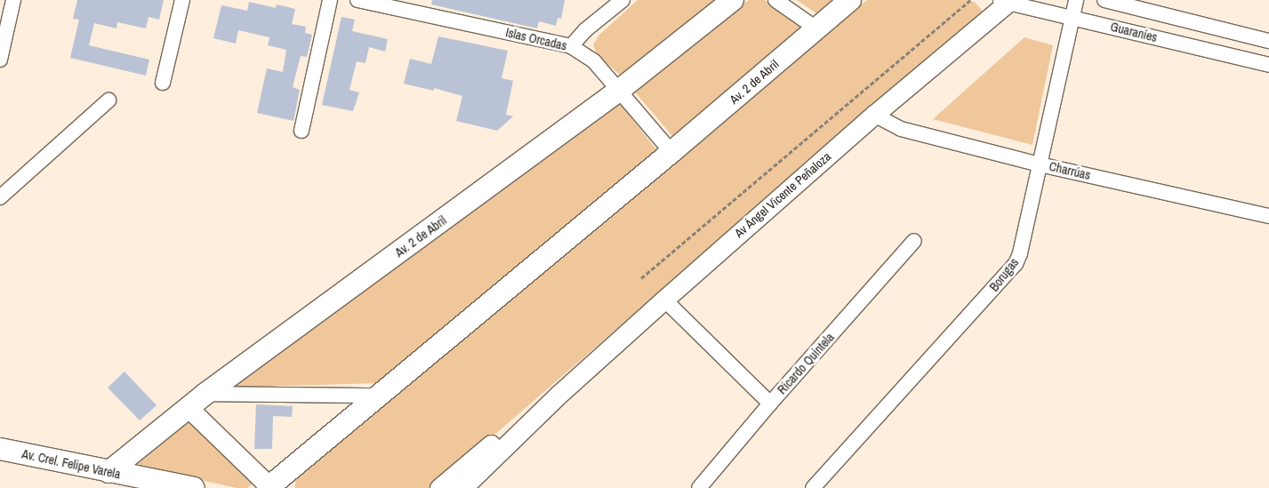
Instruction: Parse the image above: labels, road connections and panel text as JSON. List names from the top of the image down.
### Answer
{
  "streets": {
    "main road": ["Av. 2 de Abril", "Av. Crel. Felipe Varela"],
    "street": [
      "Guaraníes",
      "Islas Orcadas",
      "Charrúas",
      "Av Ángel Vicente Peñaloza",
      "Borugas",
      "Ricardo Quintela"
    ]
  },
  "crossings": [
    ["Guaraníes", "Av Ángel Vicente Peñaloza"],
    ["Guaraníes", "Borugas"],
    ["Islas Orcadas", "Av. 2 de Abril"],
    ["Av. 2 de Abril", "Av. Crel. Felipe Varela"],
    ["Charrúas", "Av Ángel Vicente Peñaloza"],
    ["Charrúas", "Borugas"]
  ]
}
